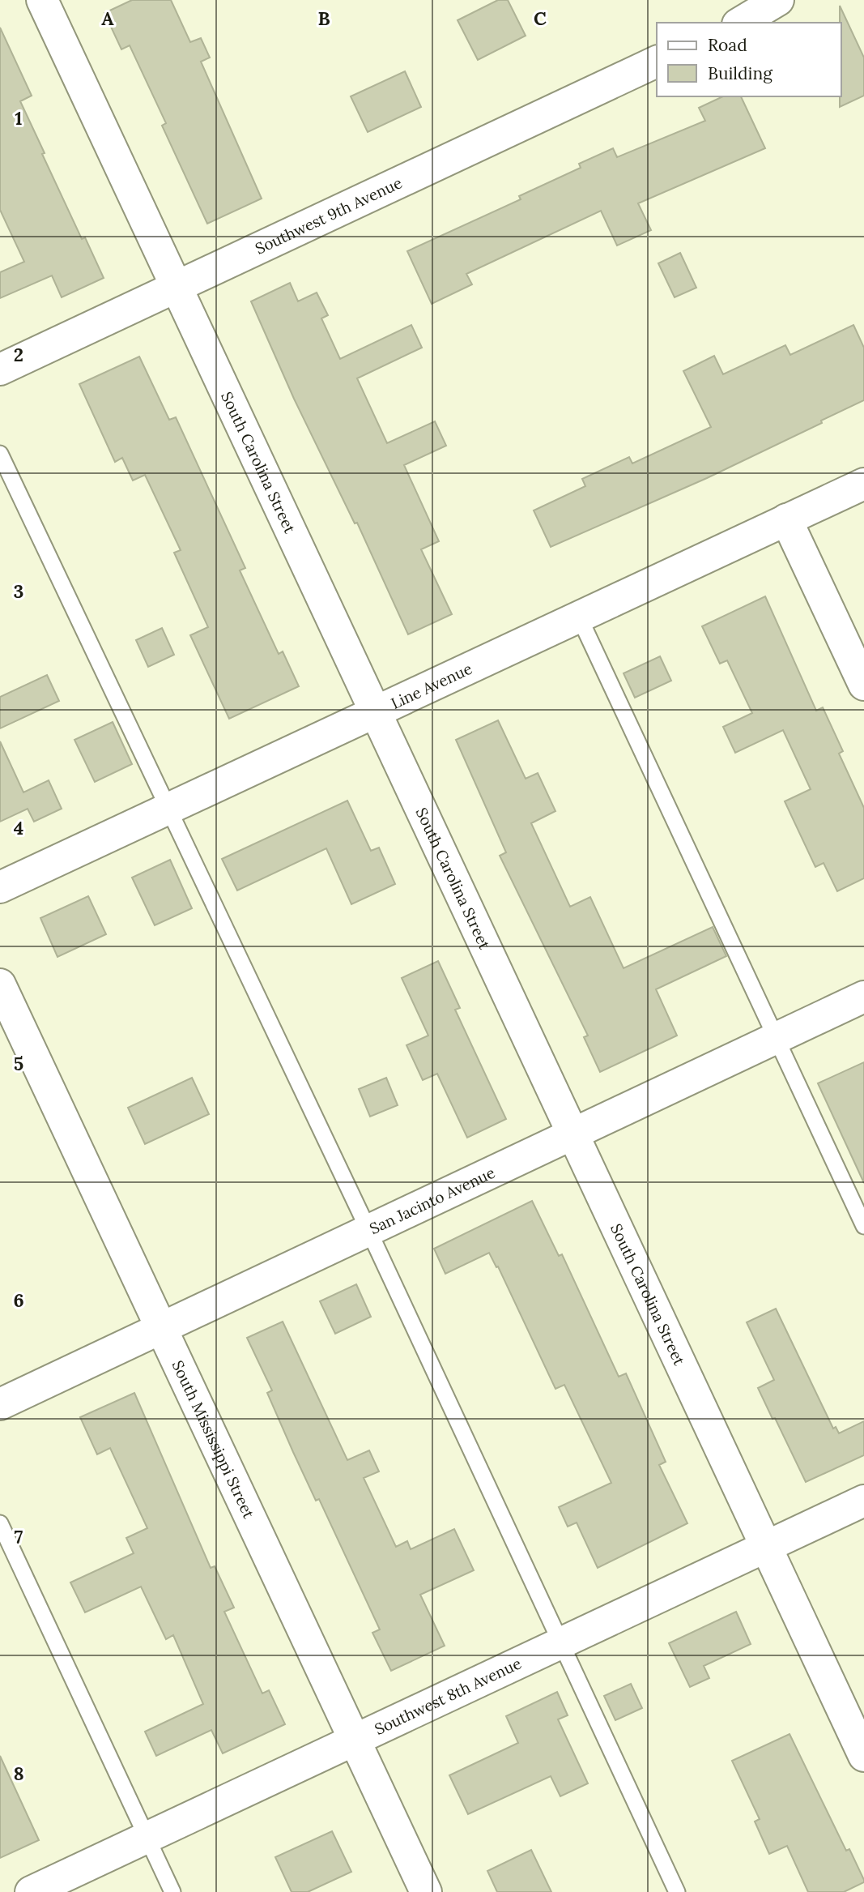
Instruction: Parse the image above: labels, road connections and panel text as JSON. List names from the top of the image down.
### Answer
{
  "streets": {
    "street": [
      "Southwest 9th Avenue",
      "South Carolina Street",
      "Line Avenue",
      "San Jacinto Avenue",
      "South Mississippi Street",
      "Southwest 8th Avenue"
    ]
  },
  "crossings": [
    ["Southwest 9th Avenue", "South Carolina Street"],
    ["South Carolina Street", "Line Avenue"],
    ["South Carolina Street", "San Jacinto Avenue"],
    ["South Carolina Street", "Southwest 8th Avenue"],
    ["San Jacinto Avenue", "South Mississippi Street"],
    ["South Mississippi Street", "Southwest 8th Avenue"]
  ],
  "legend": ["Road", "Building"],
  "grid": {
    "columns": ["A", "B", "C"],
    "rows": [
      "1",
      "2",
      "3",
      "4",
      "5",
      "6",
      "7",
      "8"
    ]
  }
}
